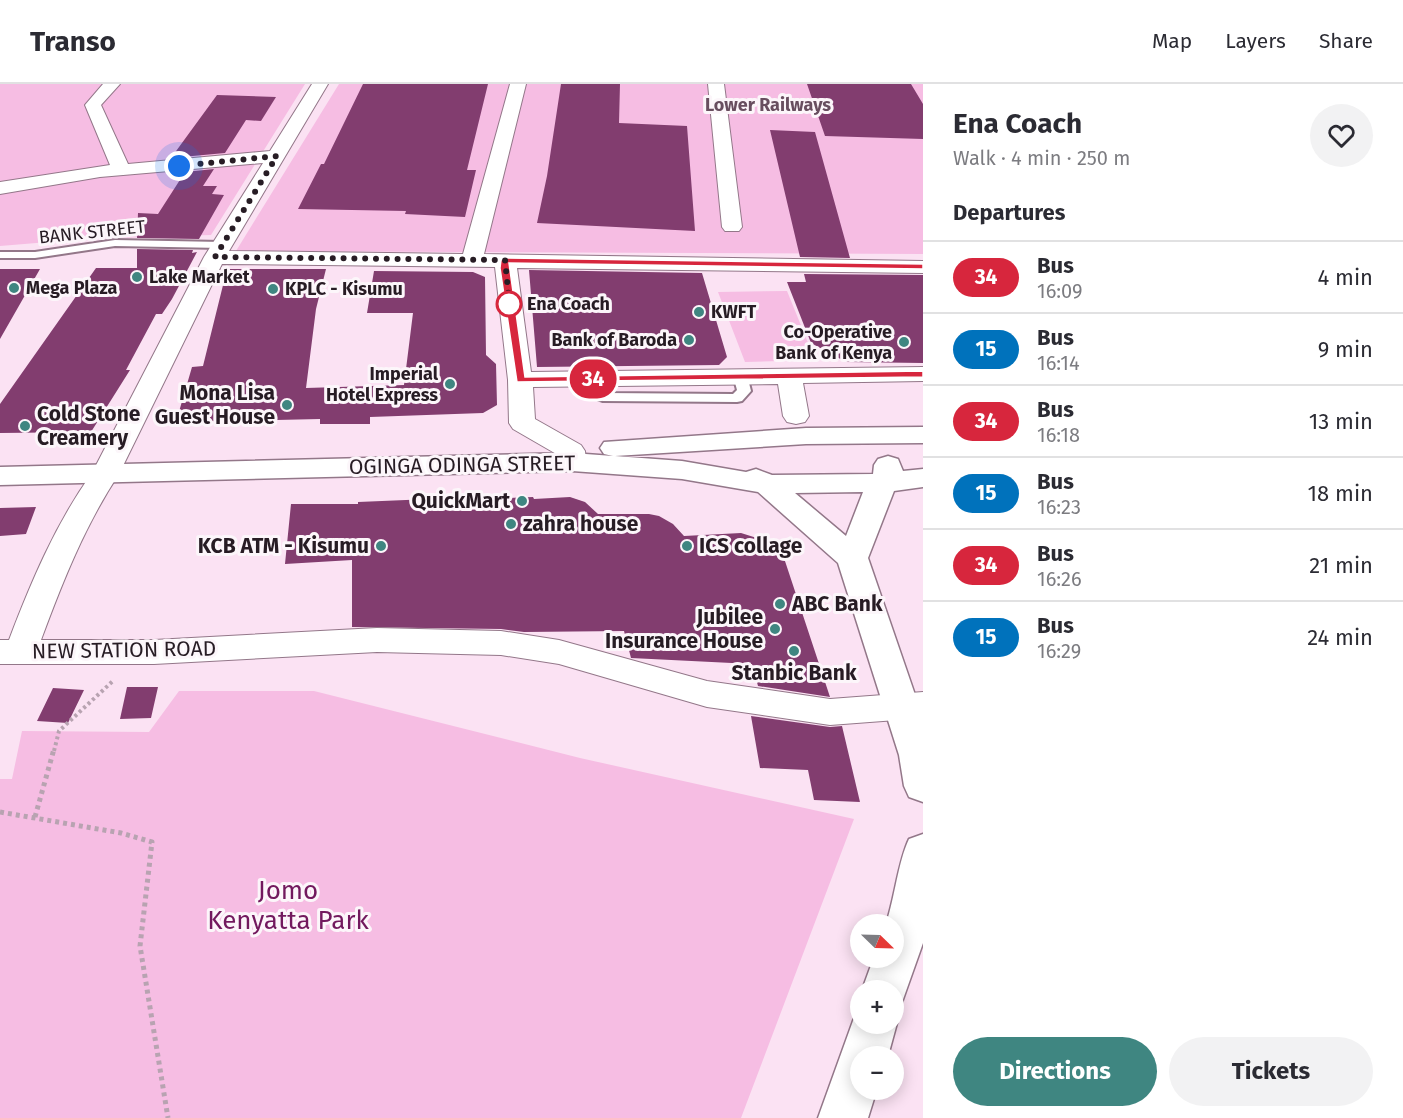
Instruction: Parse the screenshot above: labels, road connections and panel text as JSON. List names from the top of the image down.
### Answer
{
  "streets": {
    "main road": ["OGINGA ODINGA STREET"],
    "street": ["NEW STATION ROAD"],
    "lane": ["BANK STREET"]
  },
  "crossings": [
    ["BANK STREET", "NEW STATION ROAD"],
    ["OGINGA ODINGA STREET", "NEW STATION ROAD"]
  ],
  "districts": ["Lower Railways"],
  "parks": ["Jomo Kenyatta Park"],
  "places": [
    "Lake Market",
    "Mega Plaza",
    "KPLC - Kisumu",
    "Ena Coach",
    "KWFT",
    "Bank of Baroda",
    "Co-Operative Bank of Kenya",
    "Imperial Hotel Express",
    "Mona Lisa Guest House",
    "Cold Stone Creamery",
    "QuickMart",
    "zahra house",
    "KCB ATM - Kisumu",
    "ICS collage",
    "ABC Bank",
    "Jubilee Insurance House",
    "Stanbic Bank"
  ],
  "lines": ["bus line 34"],
  "north": "bottom right",
  "page": {
    "header": "Transo",
    "nav": ["Map", "Layers", "Share"],
    "on_map": "34",
    "heading": [
      ["Ena Coach", "Walk · 4 min · 250 m"],
      "Departures"
    ],
    "list": [
      {
        "mark": "34",
        "name": "Bus",
        "note": "16:09",
        "value": "4 min"
      },
      {
        "mark": "15",
        "name": "Bus",
        "note": "16:14",
        "value": "9 min"
      },
      {
        "mark": "34",
        "name": "Bus",
        "note": "16:18",
        "value": "13 min"
      },
      {
        "mark": "15",
        "name": "Bus",
        "note": "16:23",
        "value": "18 min"
      },
      {
        "mark": "34",
        "name": "Bus",
        "note": "16:26",
        "value": "21 min"
      },
      {
        "mark": "15",
        "name": "Bus",
        "note": "16:29",
        "value": "24 min"
      }
    ],
    "map_buttons": ["+", "−"],
    "buttons": ["Directions", "Tickets"]
  }
}
